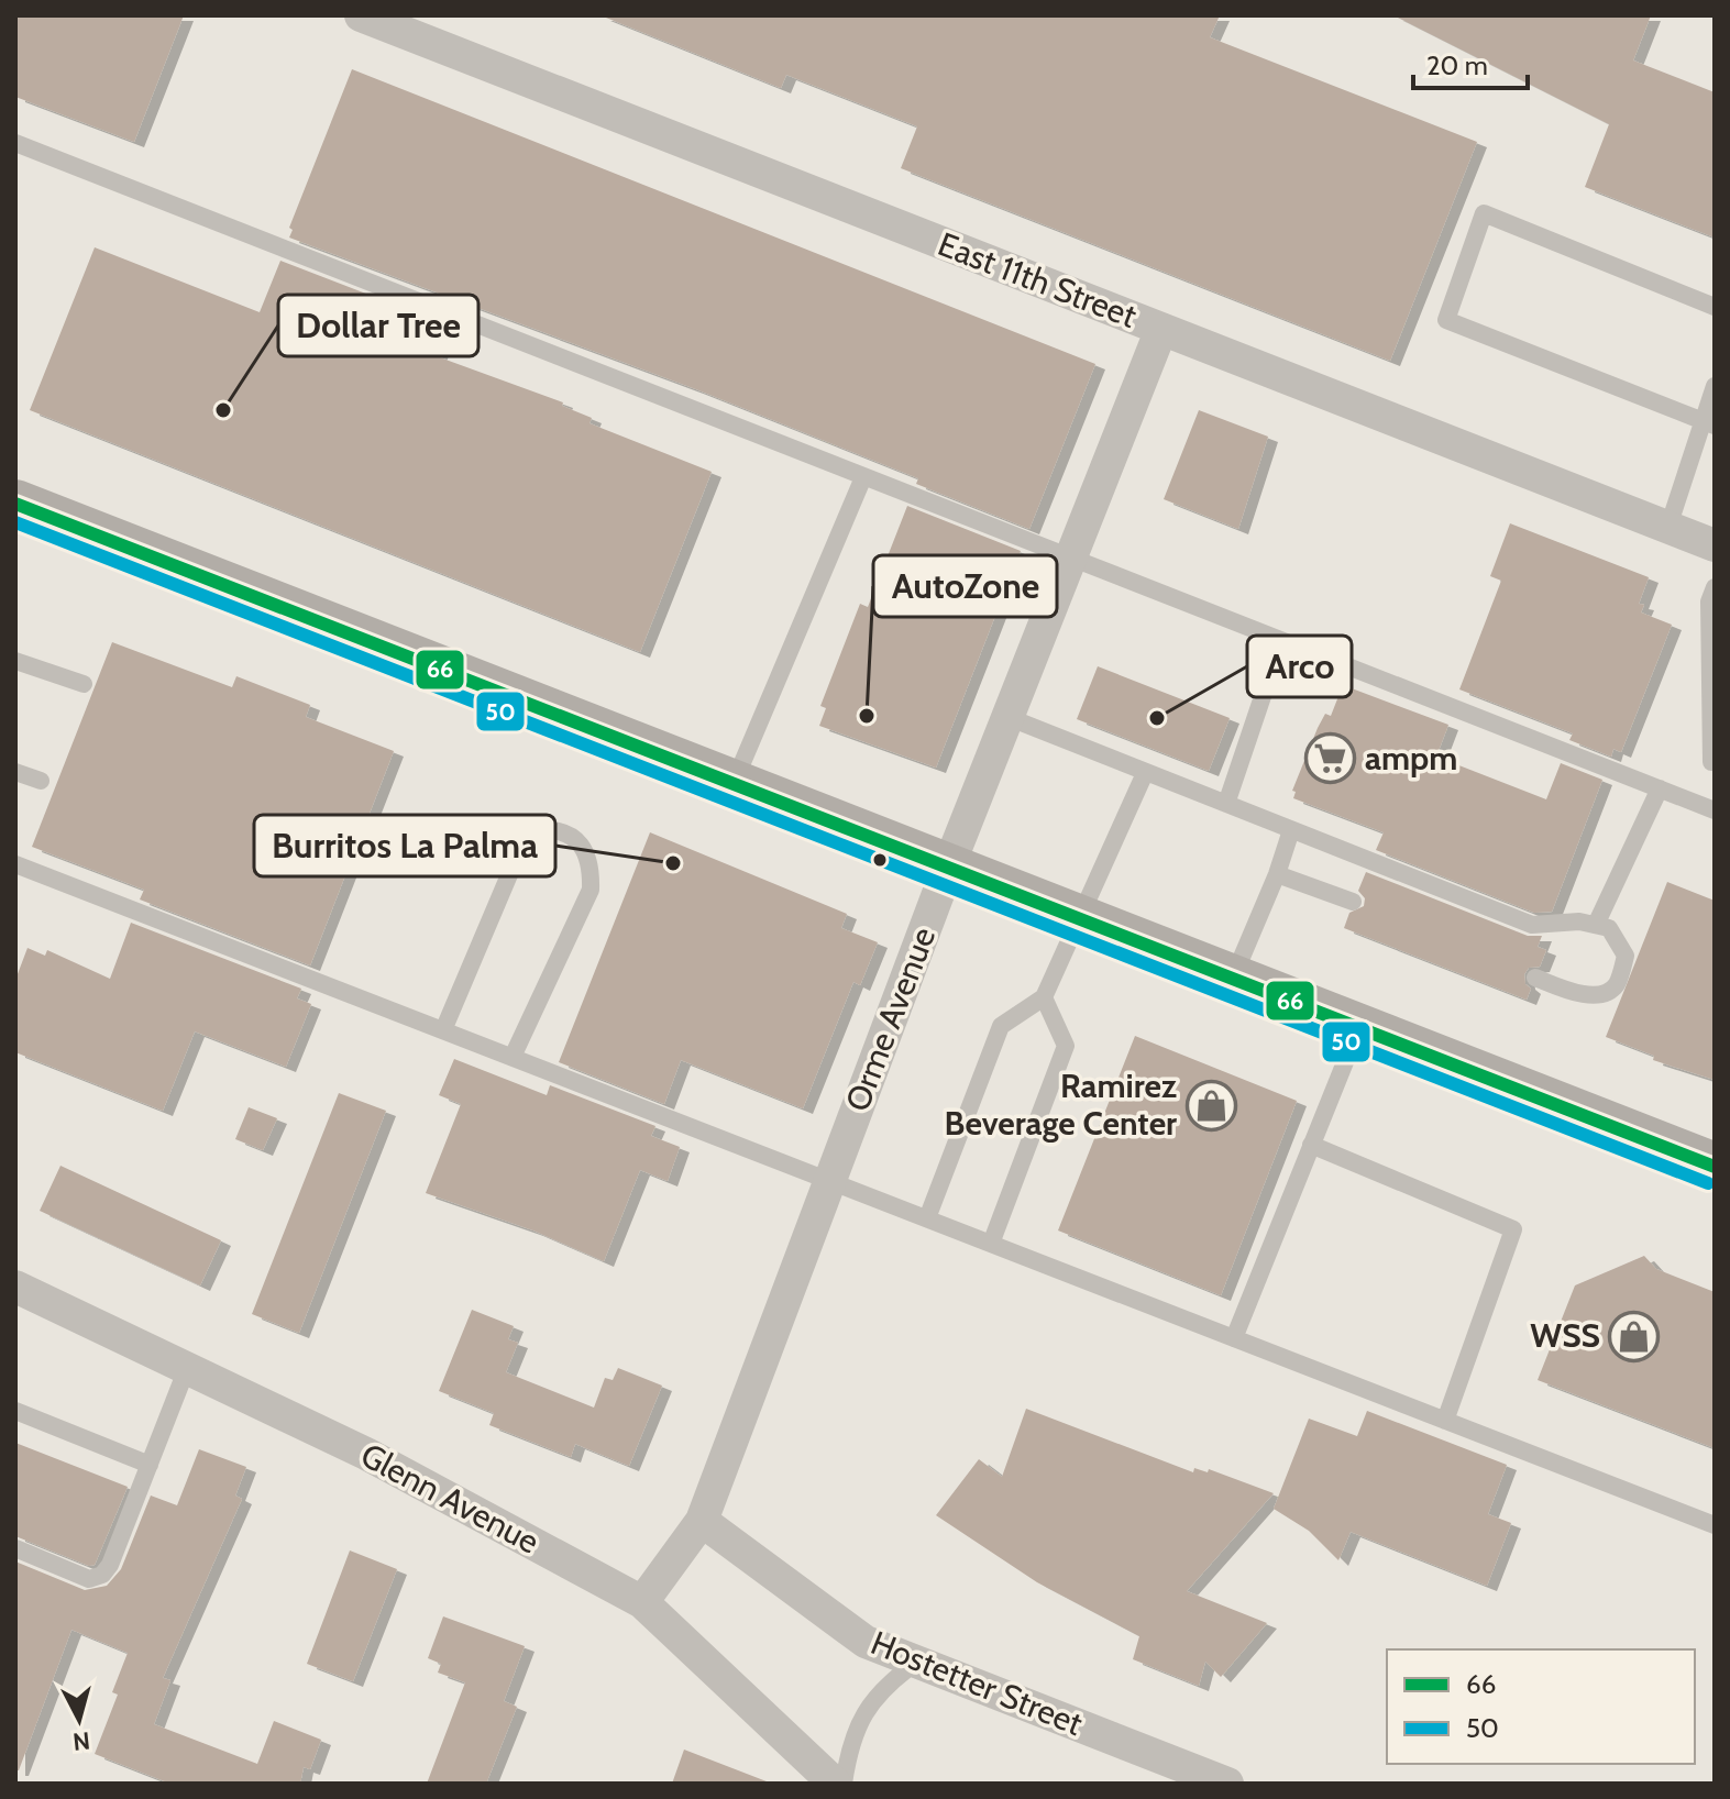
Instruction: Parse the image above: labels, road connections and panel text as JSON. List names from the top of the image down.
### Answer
{
  "streets": {
    "street": [
      "East 11th Street",
      "Orme Avenue",
      "Glenn Avenue",
      "Hostetter Street"
    ]
  },
  "crossings": [
    ["East 11th Street", "Orme Avenue"],
    ["Orme Avenue", "Glenn Avenue"],
    ["Orme Avenue", "Hostetter Street"]
  ],
  "places": {
    "other": [
      "Dollar Tree",
      "AutoZone",
      "Arco",
      "Burritos La Palma"
    ],
    "supermarket": ["ampm"],
    "shop": ["Ramirez Beverage Center", "WSS"]
  },
  "lines": ["transit line 66", "transit line 50"],
  "legend": ["66", "50"],
  "scale_bar": "20 m",
  "north": "bottom"
}
